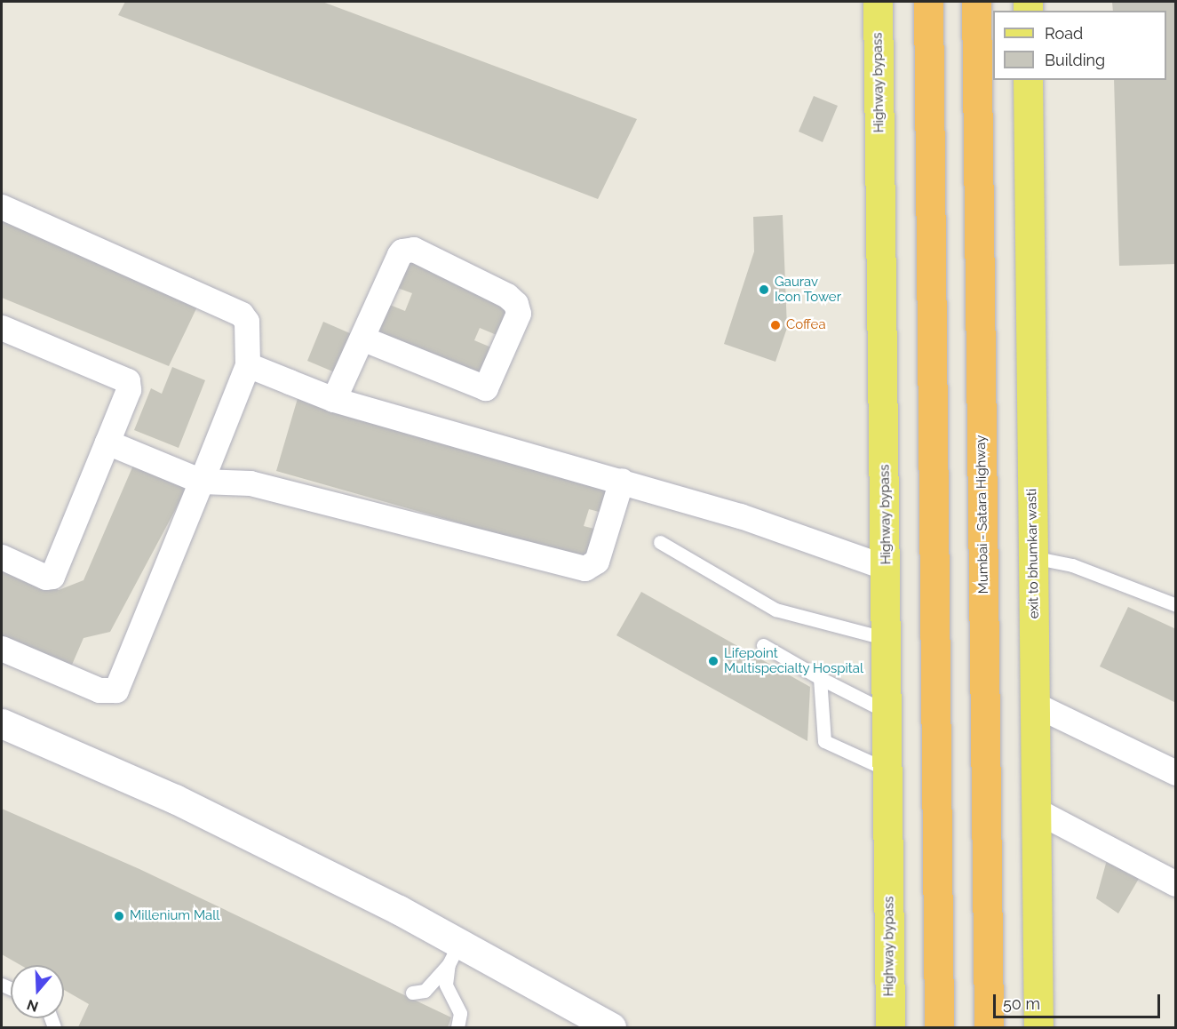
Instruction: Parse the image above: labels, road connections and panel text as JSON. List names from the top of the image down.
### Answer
{
  "streets": {
    "highway": ["Mumbai - Satara Highway"],
    "main road": ["Highway bypass", "exit to bhumkar wasti"]
  },
  "places": [
    "Gaurav Icon Tower",
    "Coffea",
    "Lifepoint Multispecialty Hospital",
    "Millenium Mall"
  ],
  "legend": ["Road", "Building"],
  "scale_bar": "50 m",
  "north": "bottom"
}
